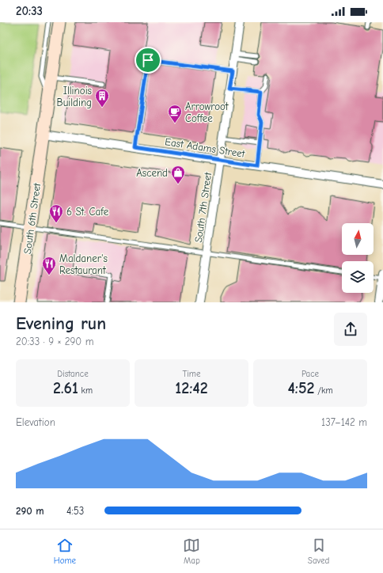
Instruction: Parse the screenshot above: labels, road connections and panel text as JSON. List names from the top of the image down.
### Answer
{
  "streets": {
    "main road": ["South 6th Street"],
    "street": ["East Adams Street", "South 7th Street"]
  },
  "crossings": [
    ["East Adams Street", "South 7th Street"],
    ["East Adams Street", "South 6th Street"]
  ],
  "places": {
    "building": ["Illinois Building"],
    "cafe": ["Arrowroot Coffee"],
    "shop": ["Ascend"],
    "restaurant": ["6 St. Cafe", "Maldaner's Restaurant"]
  },
  "north": "top",
  "page": {
    "status": "20:33",
    "heading": ["Evening run", "20:33 · 9 × 290 m"],
    "stats": [
      ["Distance", "2.61 km"],
      ["Time", "12:42"],
      ["Pace", "4:52 /km"]
    ],
    "chart": ["Elevation", "137–142 m"],
    "list": [
      {
        "name": "290 m",
        "note": "4:53"
      }
    ],
    "tabs": ["Home", "Map", "Saved"]
  }
}
